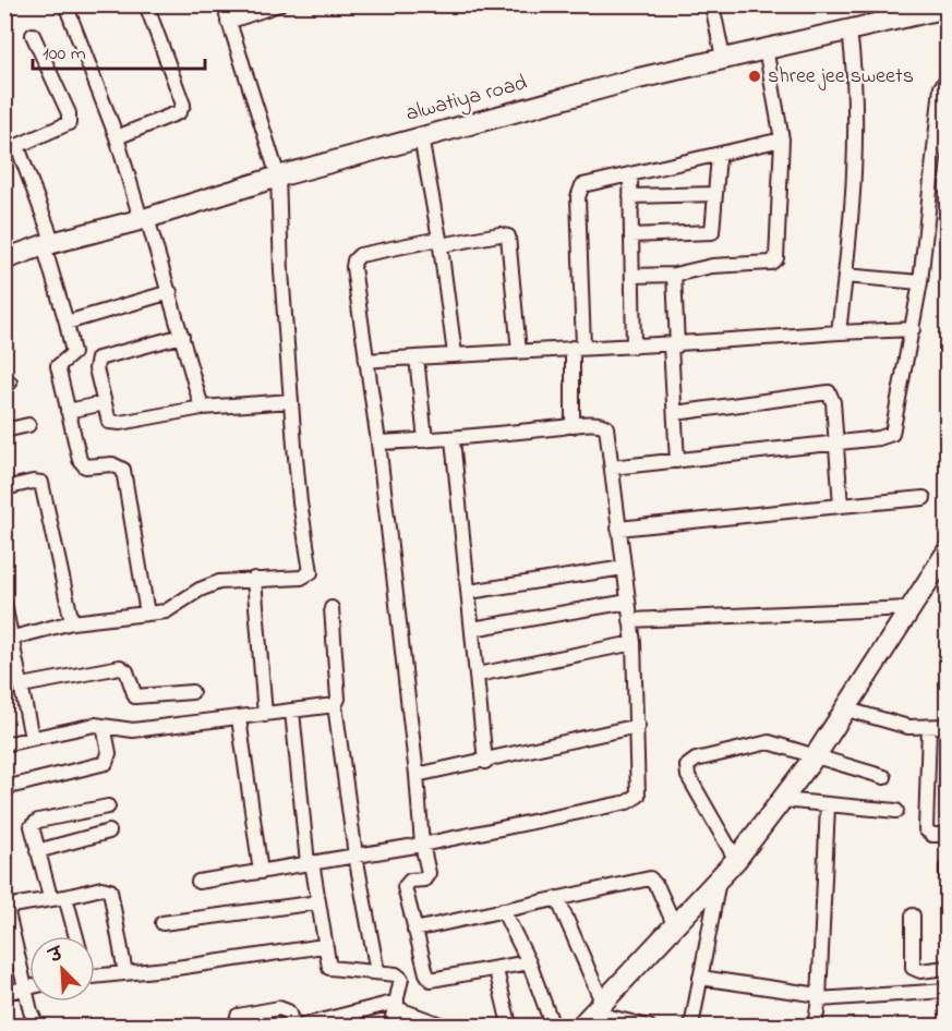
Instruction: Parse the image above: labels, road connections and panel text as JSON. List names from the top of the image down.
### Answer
{
  "streets": {
    "street": ["alwatiya road"]
  },
  "places": ["shree jee sweets"],
  "scale_bar": "100 m",
  "north": "top left"
}
